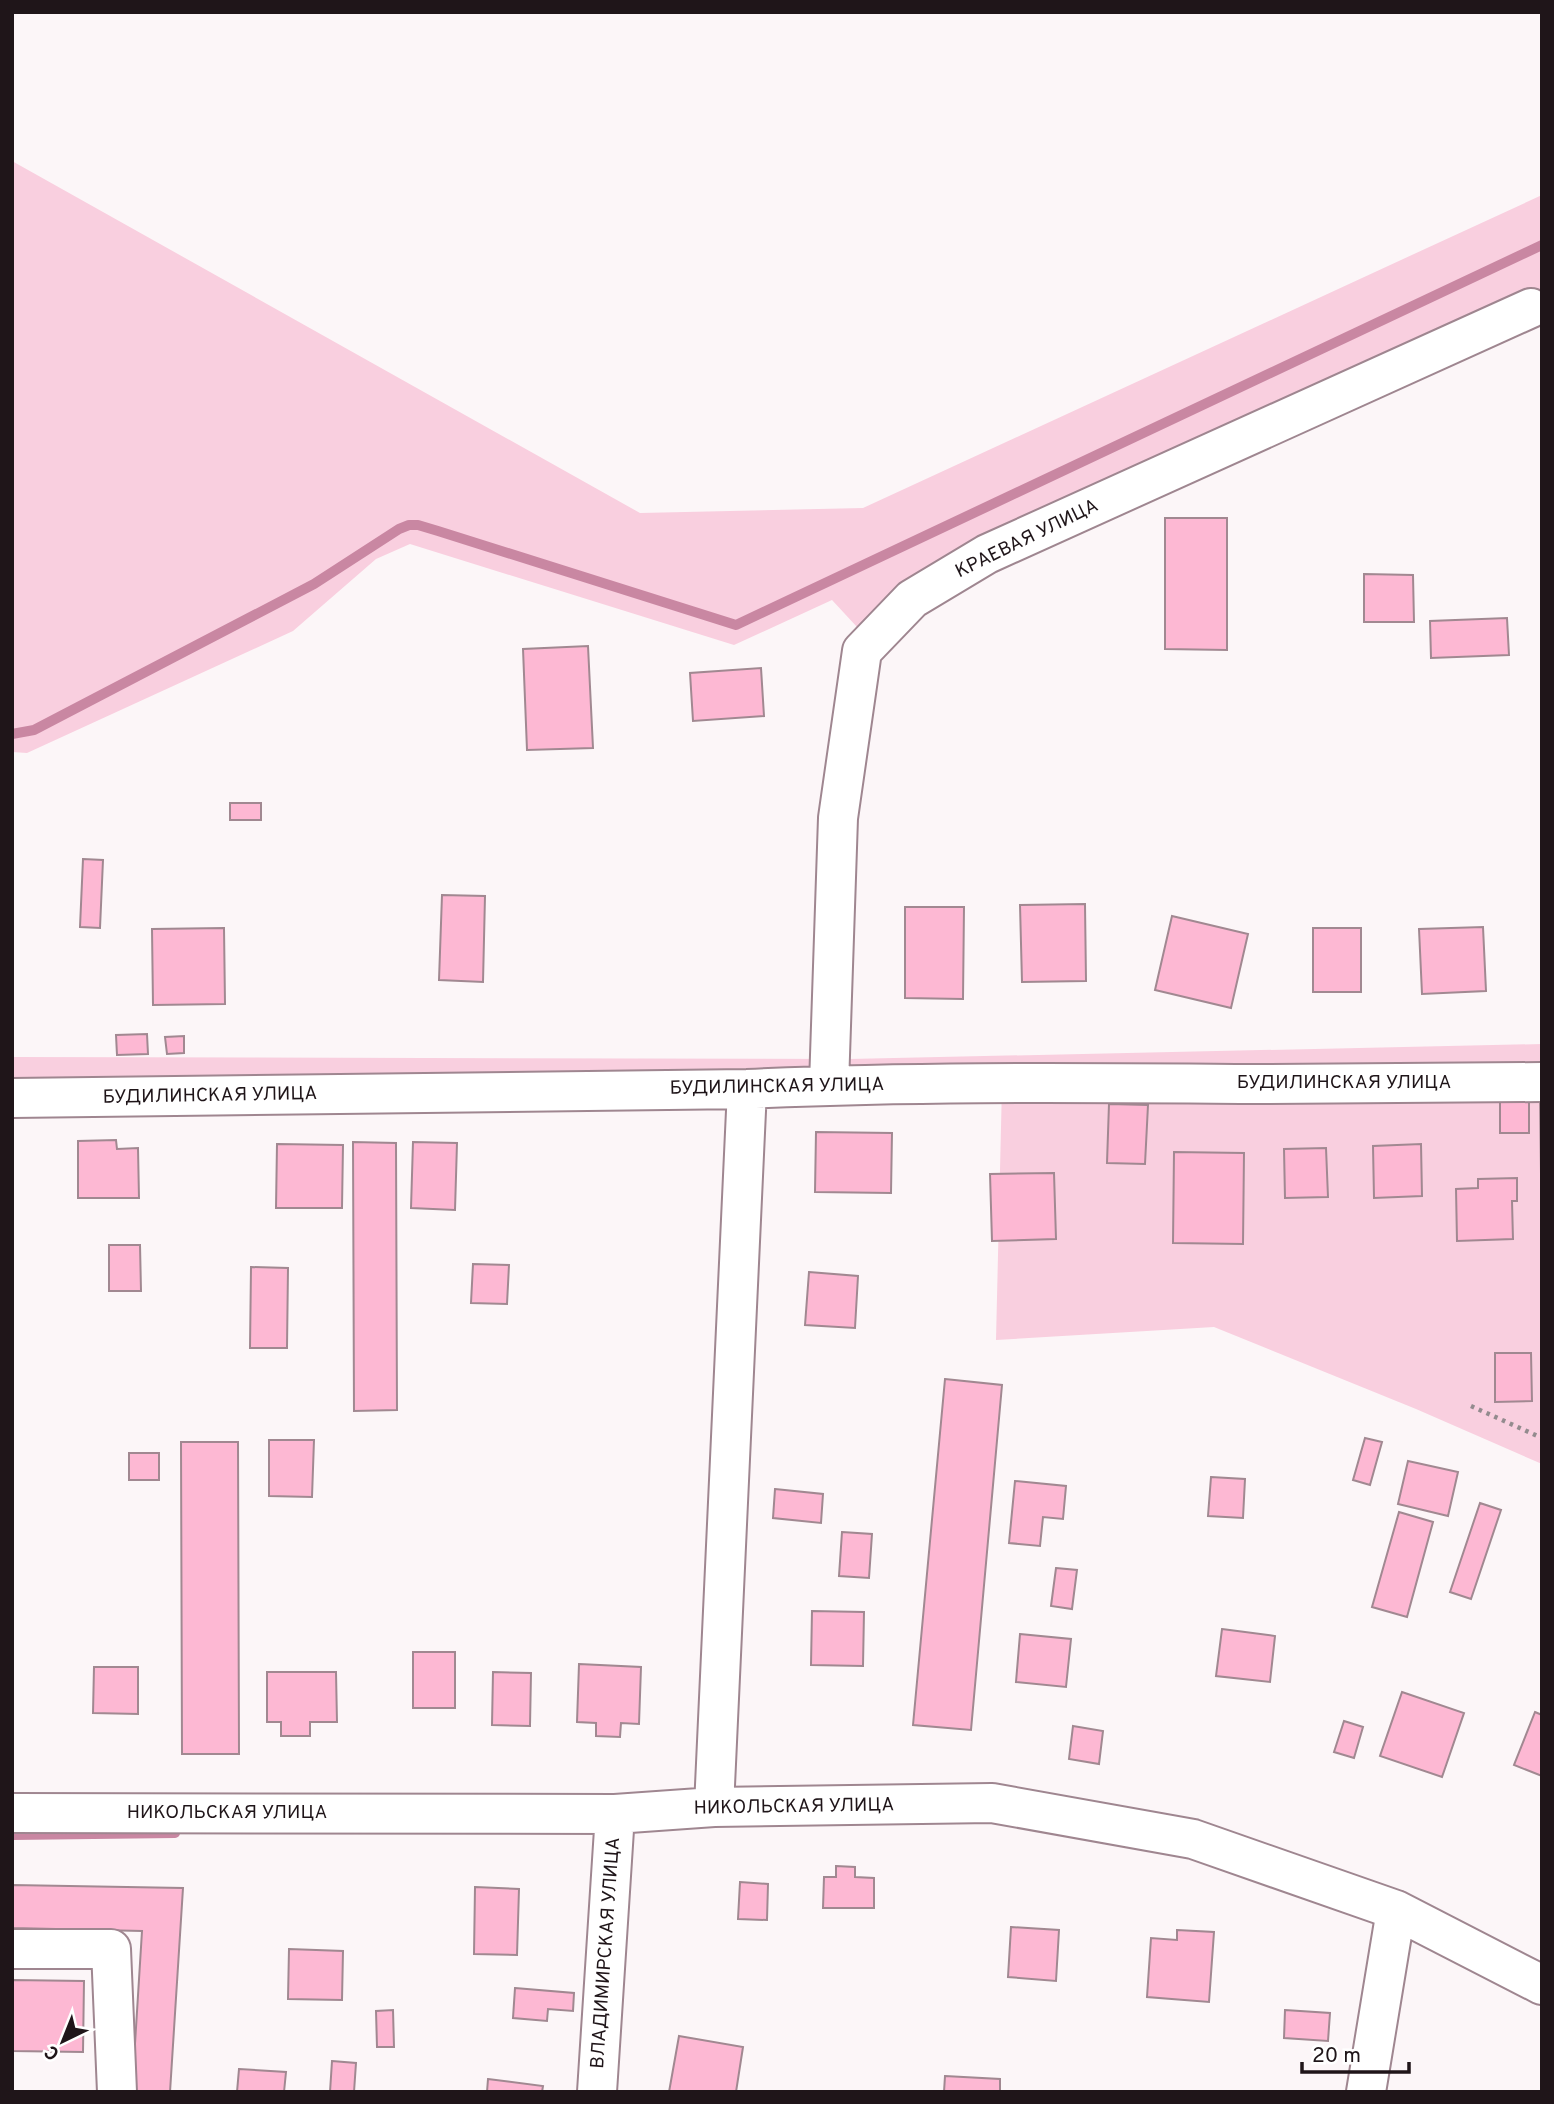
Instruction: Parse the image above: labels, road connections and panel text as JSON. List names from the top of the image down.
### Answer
{
  "streets": {
    "street": [
      "КРАЕВАЯ УЛИЦА",
      "БУДИЛИНСКАЯ УЛИЦА",
      "НИКОЛЬСКАЯ УЛИЦА",
      "ВЛАДИМИРСКАЯ УЛИЦА"
    ]
  },
  "crossings": [
    ["КРАЕВАЯ УЛИЦА", "БУДИЛИНСКАЯ УЛИЦА"],
    ["НИКОЛЬСКАЯ УЛИЦА", "ВЛАДИМИРСКАЯ УЛИЦА"]
  ],
  "scale_bar": "20 m",
  "north": "bottom left"
}
